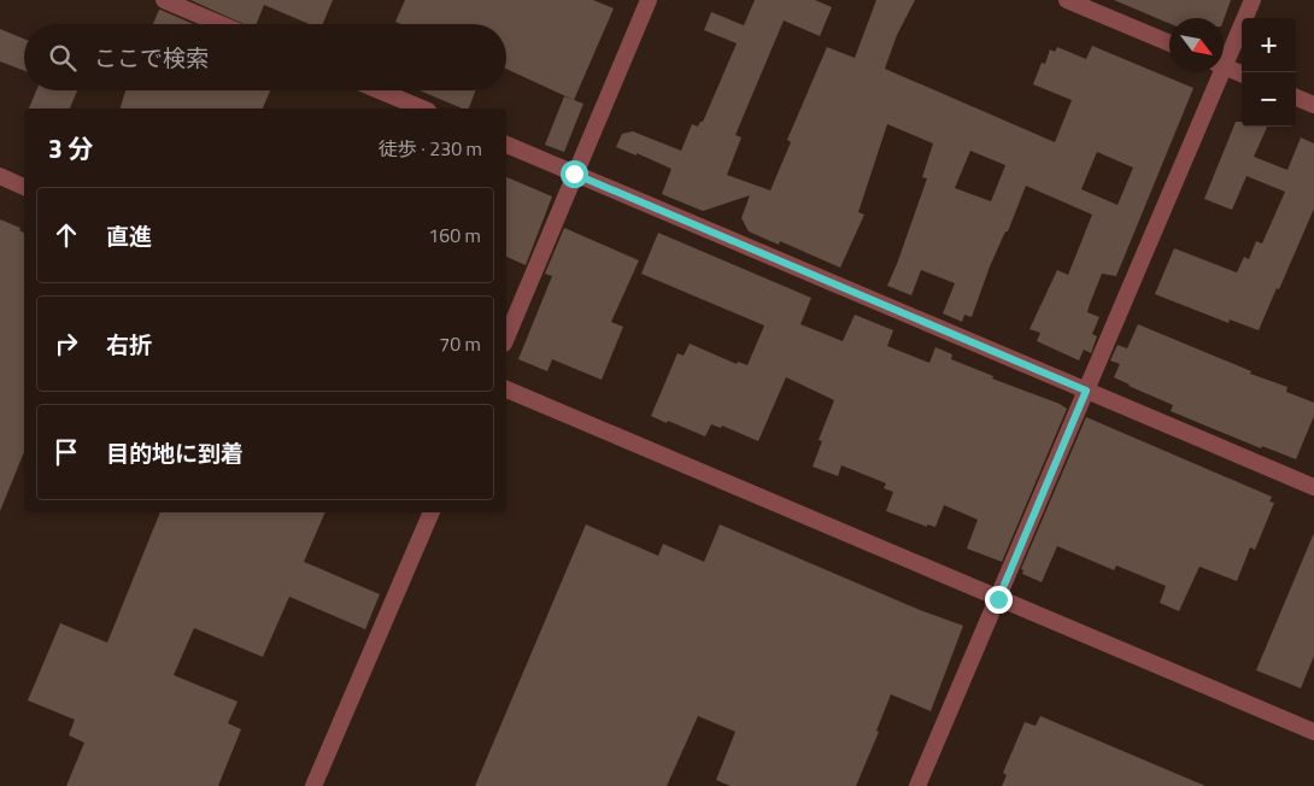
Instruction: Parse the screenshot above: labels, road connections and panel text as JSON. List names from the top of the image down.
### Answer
{
  "north": "bottom right",
  "page": {
    "map_buttons": ["+", "−"],
    "search": "ここで検索",
    "heading": ["3 分", "徒歩 · 230 m"],
    "list": [
      ["直進", "160 m"],
      ["右折", "70 m"],
      "目的地に到着"
    ]
  }
}
